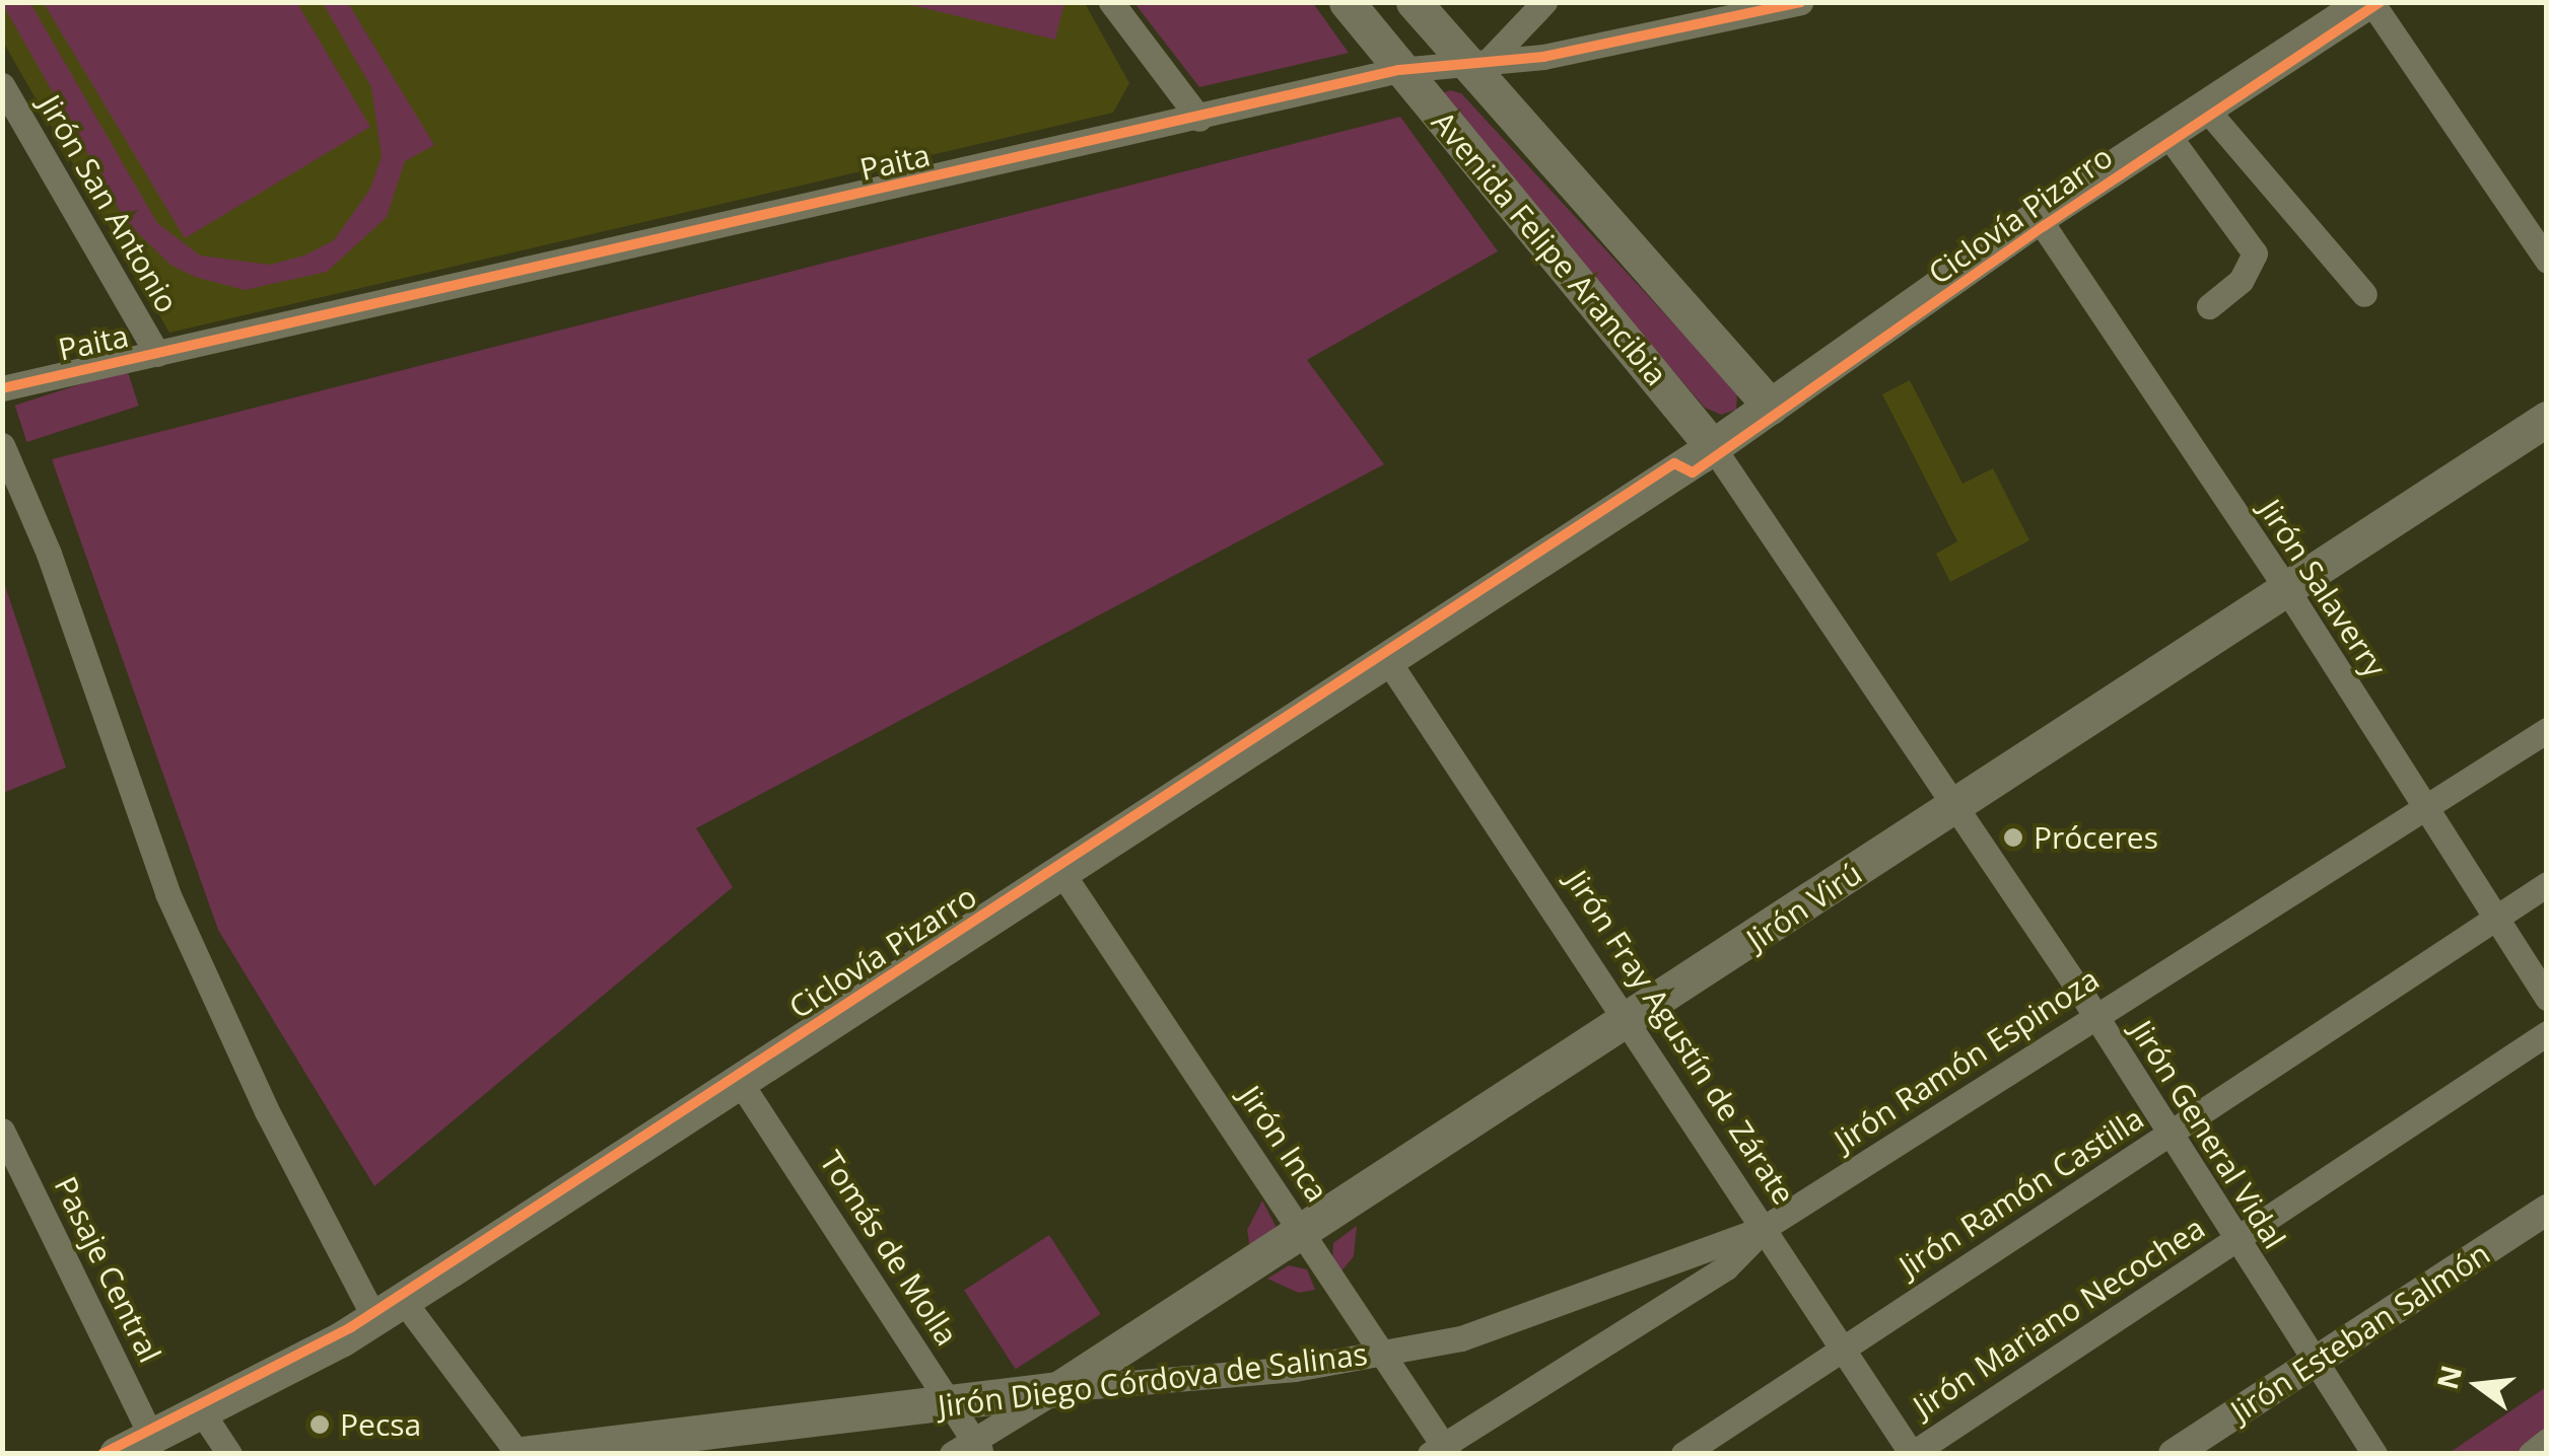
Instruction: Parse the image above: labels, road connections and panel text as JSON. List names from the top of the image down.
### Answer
{
  "streets": {
    "main road": ["Avenida Felipe Arancibia", "Jirón Virú", "Jirón Diego Córdova de Salinas"],
    "street": [
      "Paita",
      "Jirón San Antonio",
      "Jirón Salaverry",
      "Jirón Fray Agustín de Zárate",
      "Jirón Ramón Espinoza",
      "Jirón General Vidal",
      "Jirón Inca",
      "Jirón Ramón Castilla",
      "Tomás de Molla",
      "Pasaje Central",
      "Jirón Mariano Necochea",
      "Jirón Esteban Salmón"
    ],
    "cycle path": ["Ciclovía Pizarro"]
  },
  "crossings": [
    ["Paita", "Jirón San Antonio"],
    ["Paita", "Avenida Felipe Arancibia"],
    ["Avenida Felipe Arancibia", "Jirón General Vidal"],
    ["Jirón Salaverry", "Jirón Virú"],
    ["Jirón Salaverry", "Jirón Ramón Espinoza"],
    ["Jirón Salaverry", "Jirón Ramón Castilla"],
    ["Jirón Virú", "Jirón Fray Agustín de Zárate"],
    ["Jirón Virú", "Jirón General Vidal"],
    ["Jirón Virú", "Jirón Inca"],
    ["Jirón Virú", "Jirón Diego Córdova de Salinas"],
    ["Jirón Fray Agustín de Zárate", "Jirón Ramón Espinoza"],
    ["Jirón Fray Agustín de Zárate", "Jirón Ramón Castilla"],
    ["Jirón Fray Agustín de Zárate", "Jirón Mariano Necochea"],
    ["Jirón Fray Agustín de Zárate", "Jirón Diego Córdova de Salinas"],
    ["Jirón Ramón Espinoza", "Jirón General Vidal"],
    ["Jirón Ramón Espinoza", "Jirón Inca"],
    ["Jirón Ramón Espinoza", "Jirón Diego Córdova de Salinas"],
    ["Jirón General Vidal", "Jirón Ramón Castilla"],
    ["Jirón General Vidal", "Jirón Mariano Necochea"],
    ["Jirón General Vidal", "Jirón Esteban Salmón"],
    ["Jirón Inca", "Jirón Diego Córdova de Salinas"],
    ["Tomás de Molla", "Jirón Diego Córdova de Salinas"]
  ],
  "places": ["Próceres", "Pecsa"],
  "north": "left"
}
